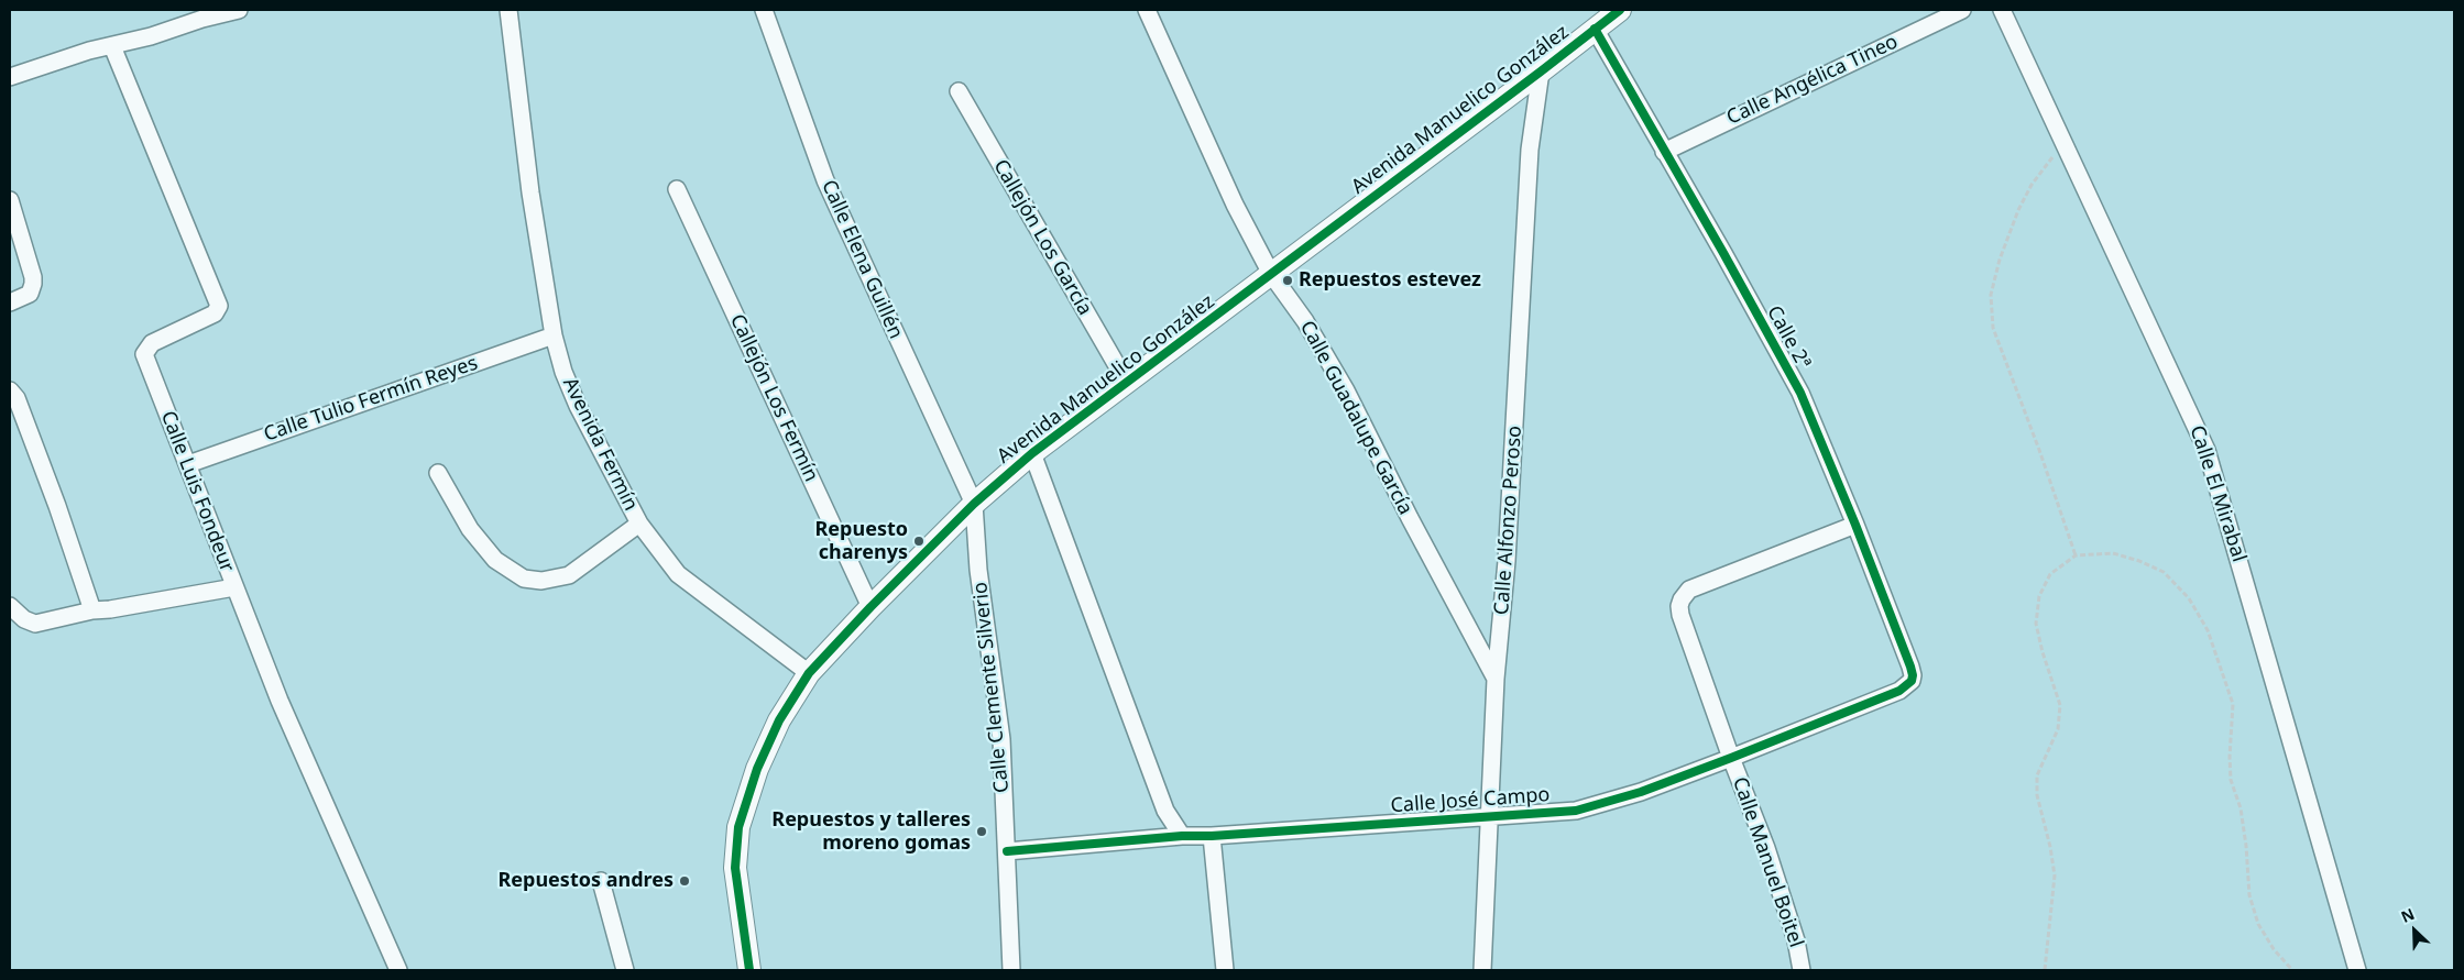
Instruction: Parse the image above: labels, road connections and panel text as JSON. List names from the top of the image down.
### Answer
{
  "streets": {
    "street": [
      "Calle Angélica Tineo",
      "Avenida Manuelico González",
      "Callejón Los García",
      "Calle Elena Guillén",
      "Calle 2ª",
      "Callejón Los Fermín",
      "Calle Tulio Fermín Reyes",
      "Calle Guadalupe García",
      "Avenida Fermín",
      "Calle Luis Fondeur",
      "Calle El Mirabal",
      "Calle Alfonzo Peroso",
      "Calle Clemente Silverio",
      "Calle José Campo",
      "Calle Manuel Boitel"
    ]
  },
  "crossings": [
    ["Calle Angélica Tineo", "Calle 2ª"],
    ["Avenida Manuelico González", "Callejón Los García"],
    ["Avenida Manuelico González", "Calle Elena Guillén"],
    ["Avenida Manuelico González", "Calle 2ª"],
    ["Avenida Manuelico González", "Callejón Los Fermín"],
    ["Avenida Manuelico González", "Calle Guadalupe García"],
    ["Avenida Manuelico González", "Avenida Fermín"],
    ["Avenida Manuelico González", "Calle Alfonzo Peroso"],
    ["Avenida Manuelico González", "Calle Clemente Silverio"],
    ["Calle Elena Guillén", "Calle Clemente Silverio"],
    ["Calle 2ª", "Calle José Campo"],
    ["Calle 2ª", "Calle Manuel Boitel"],
    ["Calle Tulio Fermín Reyes", "Avenida Fermín"],
    ["Calle Tulio Fermín Reyes", "Calle Luis Fondeur"],
    ["Calle Guadalupe García", "Calle Alfonzo Peroso"],
    ["Calle Alfonzo Peroso", "Calle José Campo"],
    ["Calle Clemente Silverio", "Calle José Campo"],
    ["Calle José Campo", "Calle Manuel Boitel"]
  ],
  "places": [
    "Repuestos estevez",
    "Repuesto charenys",
    "Repuestos y talleres moreno gomas",
    "Repuestos andres"
  ],
  "north": "top left"
}
